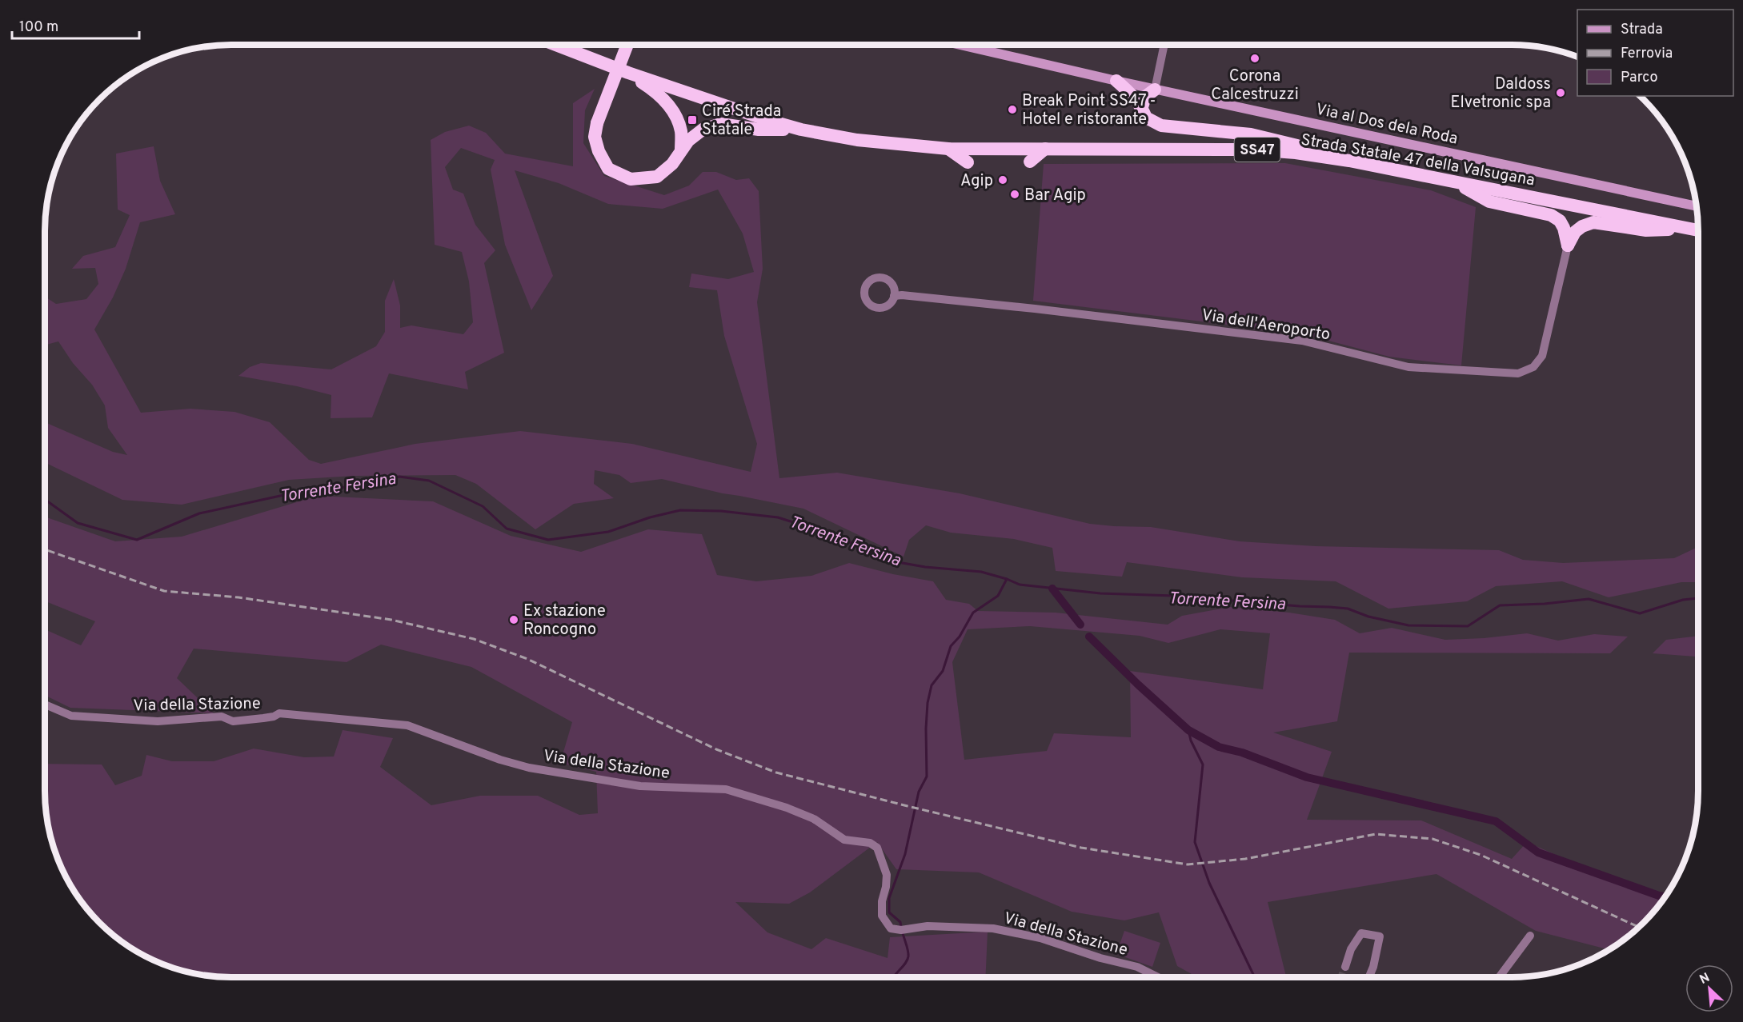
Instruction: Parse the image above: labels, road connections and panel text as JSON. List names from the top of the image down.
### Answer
{
  "streets": {
    "highway": ["SS47", "Strada Statale 47 della Valsugana"],
    "main road": ["Via al Dos dela Roda"],
    "street": ["Via dell'Aeroporto", "Via della Stazione"]
  },
  "water": ["Torrente Fersina"],
  "places": {
    "other": [
      "Corona Calcestruzzi",
      "Daldoss Elvetronic spa",
      "Break Point SS47 - Hotel e ristorante",
      "Agip",
      "Bar Agip",
      "Ex stazione Roncogno"
    ],
    "transit": ["Ciré Strada Statale"]
  },
  "legend": ["Strada", "Ferrovia", "Parco"],
  "scale_bar": "100 m",
  "north": "top left"
}
